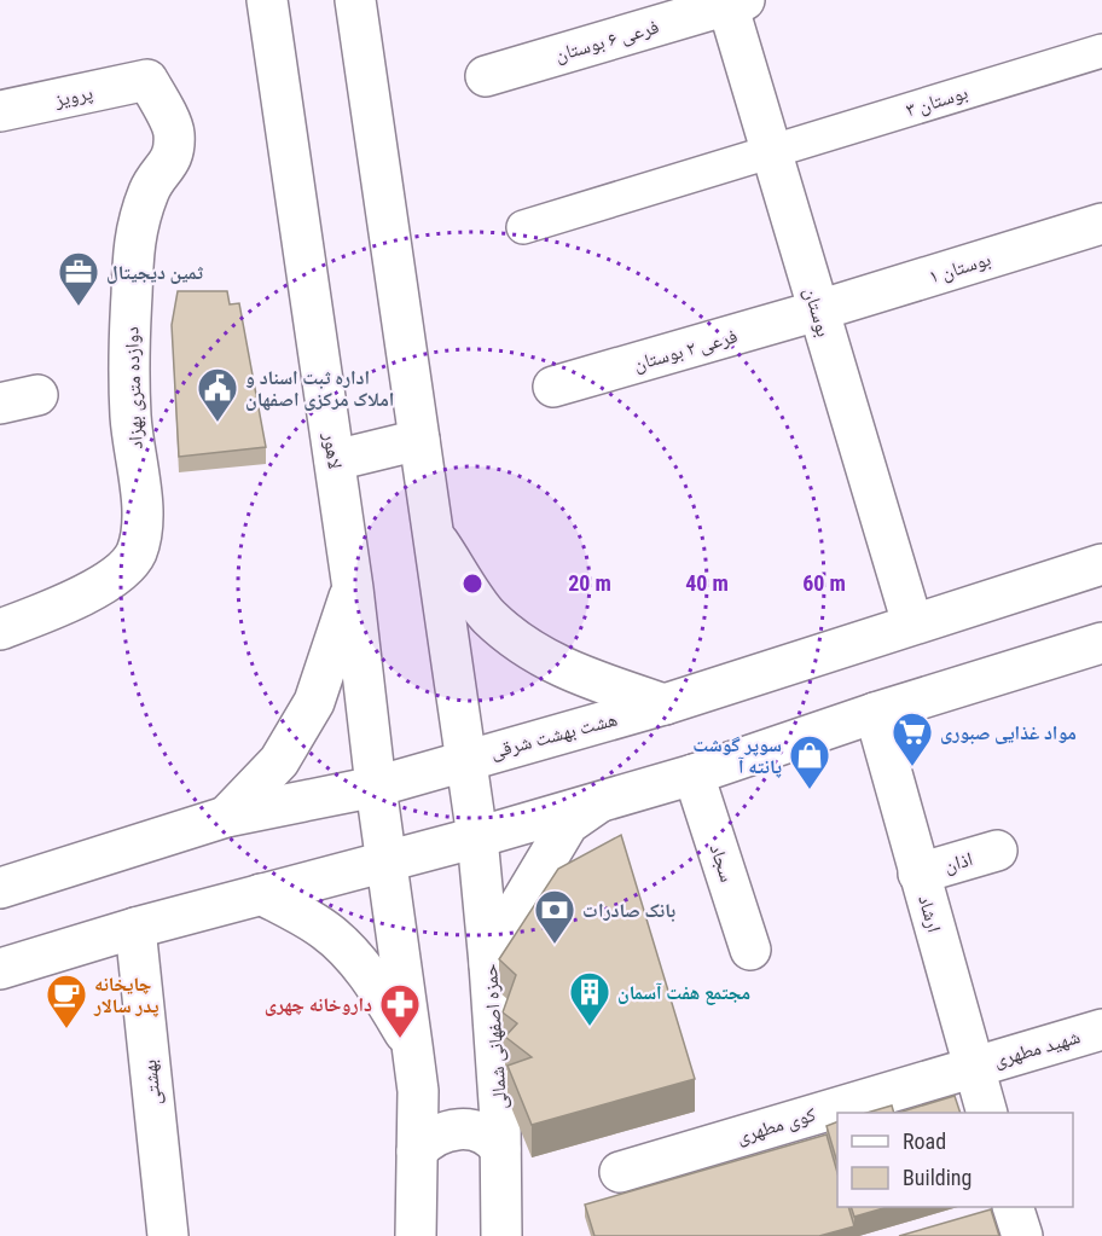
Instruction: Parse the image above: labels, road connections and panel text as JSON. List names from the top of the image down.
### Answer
{
  "streets": {
    "main road": [
      "فرعی ۶ بوستان",
      "پرویز",
      "بوستان ۱",
      "بوستان",
      "فرعی ۲ بوستان",
      "دوازده متری بهزاد",
      "لاهور",
      "هشت بهشت شرقی",
      "اذان",
      "سجاد",
      "ارشاد",
      "حمزه اصفهانی شمالی",
      "شهید مطهری",
      "بهشتی",
      "کوی مطهری"
    ],
    "street": ["بوستان ۳"]
  },
  "crossings": [
    ["فرعی ۶ بوستان", "بوستان"],
    ["پرویز", "دوازده متری بهزاد"],
    ["بوستان ۳", "بوستان"],
    ["بوستان ۱", "بوستان"],
    ["بوستان ۱", "فرعی ۲ بوستان"],
    ["بوستان", "فرعی ۲ بوستان"],
    ["بوستان", "هشت بهشت شرقی"],
    ["لاهور", "هشت بهشت شرقی"],
    ["اذان", "ارشاد"],
    ["ارشاد", "شهید مطهری"],
    ["ارشاد", "کوی مطهری"],
    ["شهید مطهری", "کوی مطهری"]
  ],
  "places": {
    "office": ["ثمین دیجیتال"],
    "public building": ["اداره ثبت اسناد و املاک مرکزی اصفهان"],
    "supermarket": ["مواد غذایی صبوری"],
    "shop": ["سوپر گوشت پانته آ"],
    "bank": ["بانک صادرات"],
    "building": ["مجتمع هفت آسمان"],
    "cafe": ["چایخانه پدر سالار"],
    "pharmacy": ["داروخانه چهری"]
  },
  "legend": ["Road", "Building"],
  "rings": ["20 m", "40 m", "60 m"]
}
